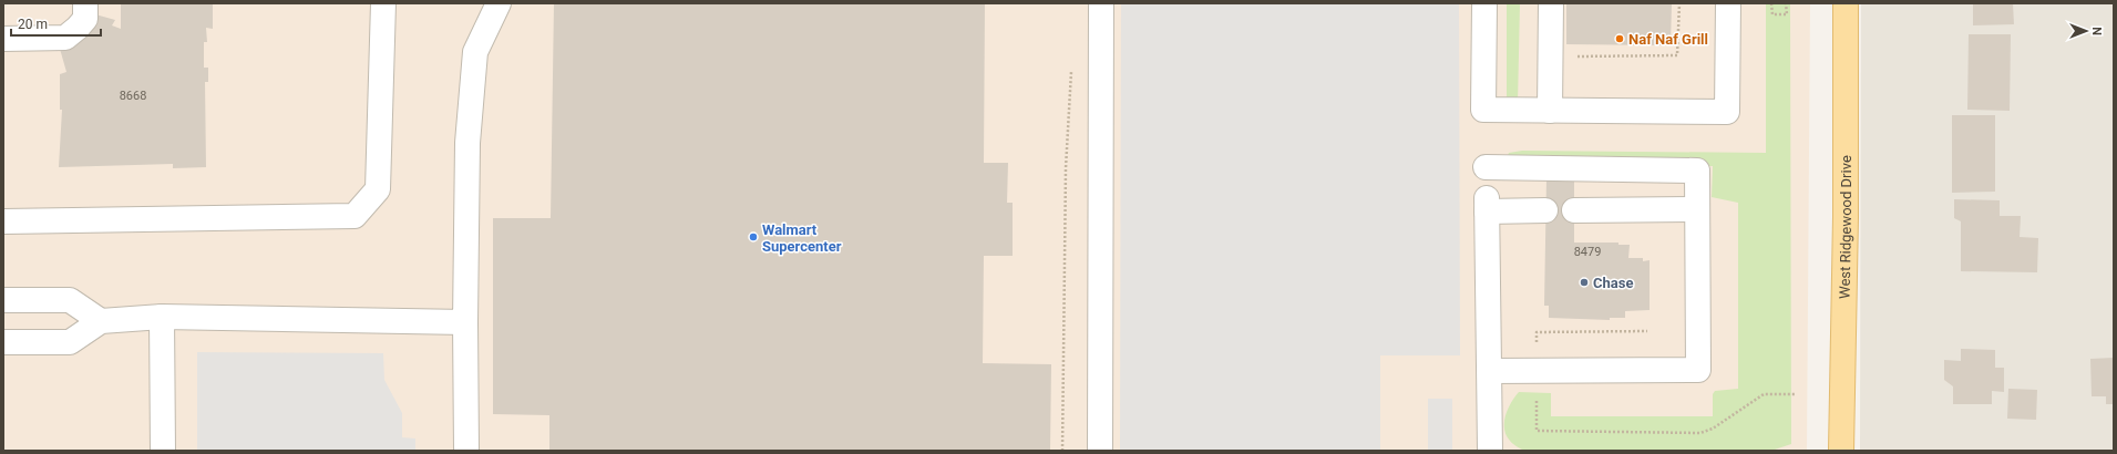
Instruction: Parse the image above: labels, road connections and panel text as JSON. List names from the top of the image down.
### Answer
{
  "streets": {
    "main road": ["West Ridgewood Drive"]
  },
  "places": ["Naf Naf Grill", "Walmart Supercenter", "Chase"],
  "house_numbers": ["8668", "8479"],
  "scale_bar": "20 m",
  "north": "right"
}
